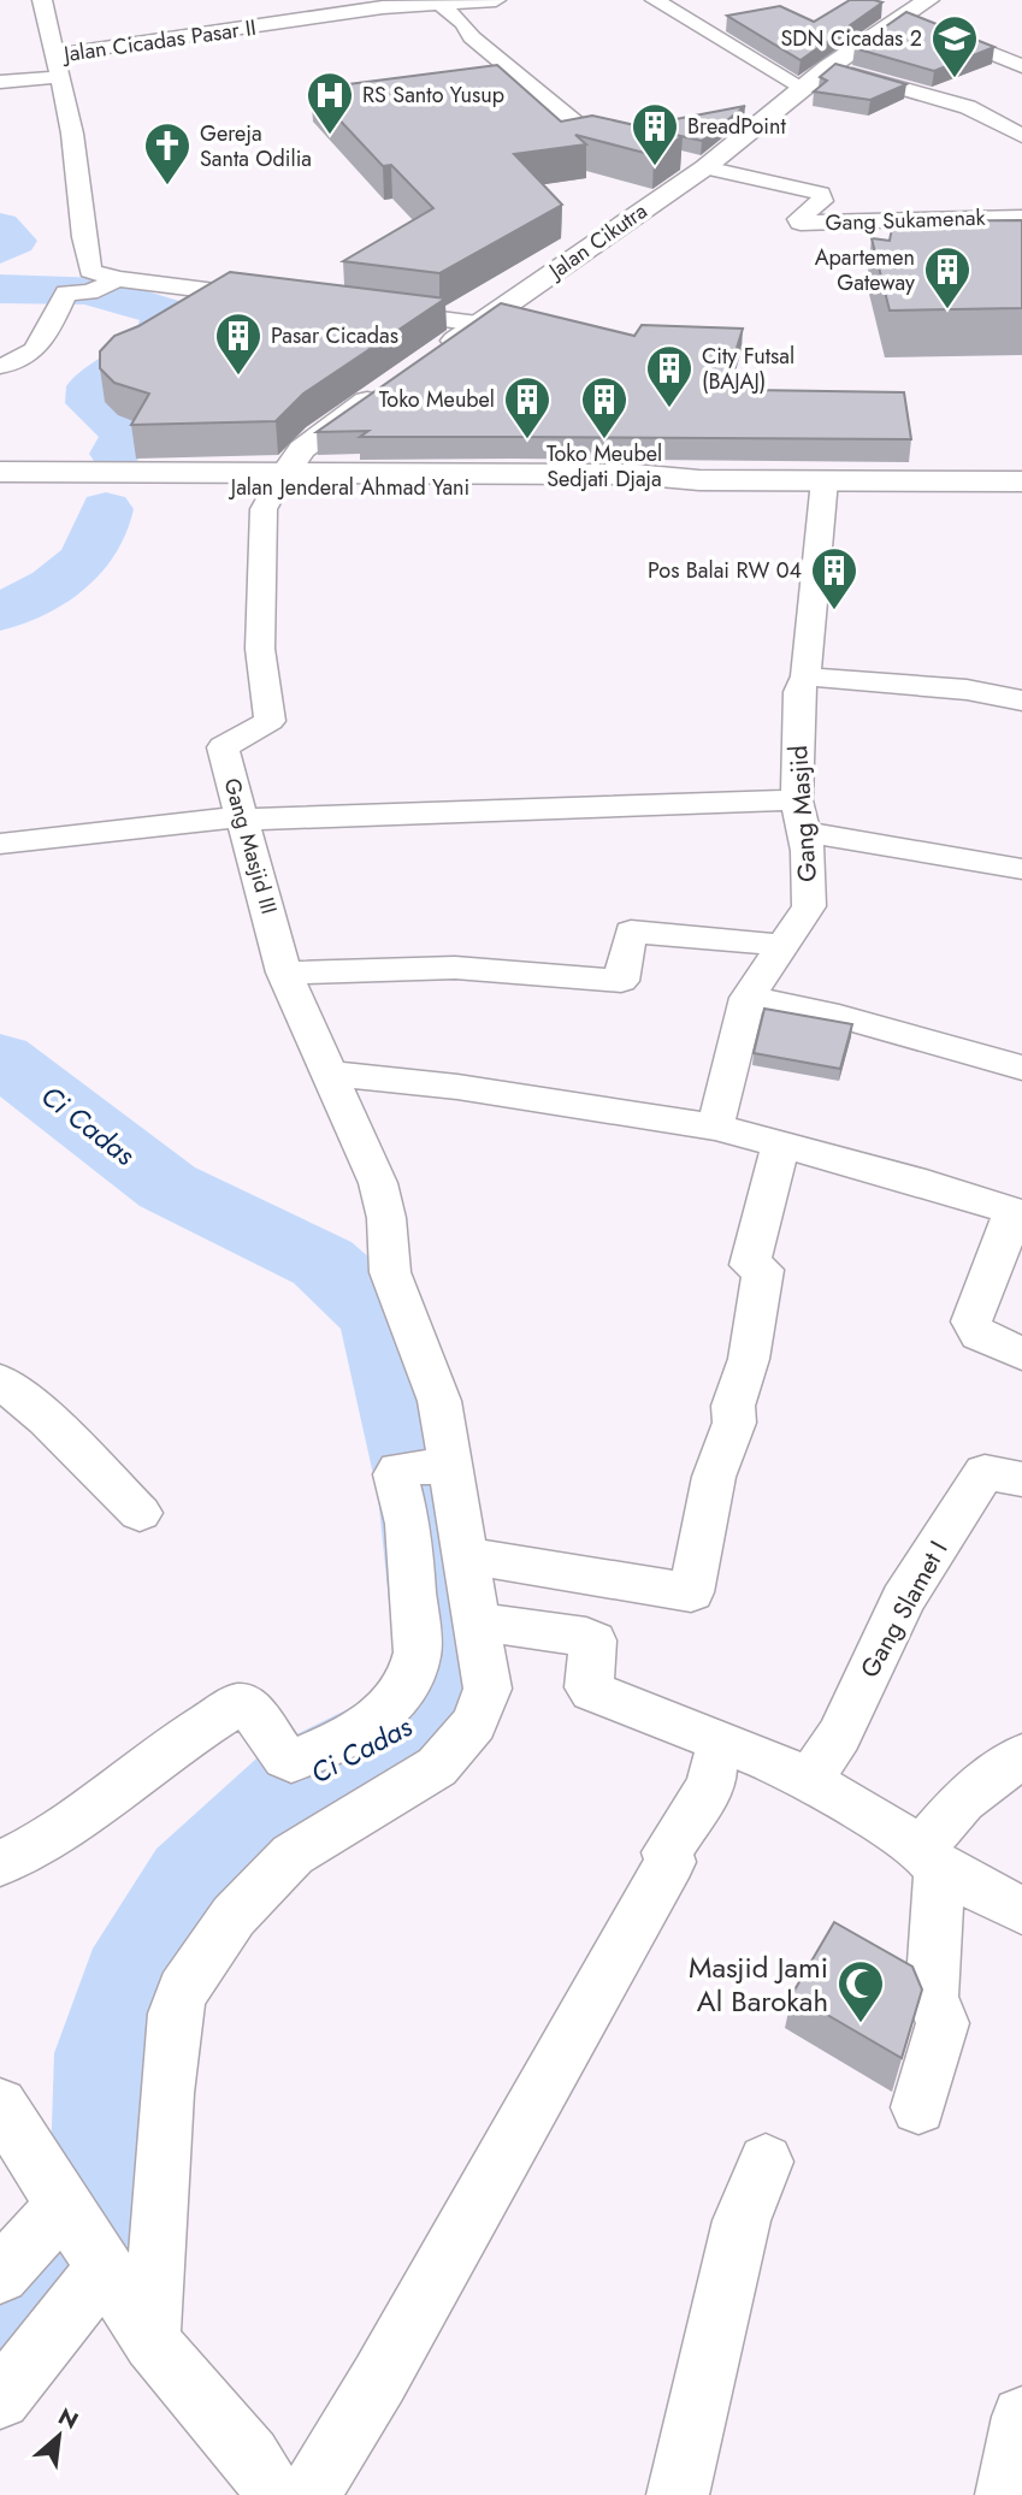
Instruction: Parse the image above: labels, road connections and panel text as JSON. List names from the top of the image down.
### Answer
{
  "streets": {
    "main road": ["Jalan Cikutra", "Jalan Jenderal Ahmad Yani"],
    "street": [
      "Jalan Cicadas Pasar II",
      "Gang Sukamenak",
      "Gang Masjid",
      "Gang Masjid III",
      "Gang Slamet I"
    ]
  },
  "crossings": [
    ["Gang Sukamenak", "Jalan Cikutra"],
    ["Jalan Jenderal Ahmad Yani", "Gang Masjid"],
    ["Jalan Jenderal Ahmad Yani", "Gang Masjid III"]
  ],
  "water": ["Ci Cadas"],
  "places": {
    "school or university": ["SDN Cicadas 2"],
    "hospital": ["RS Santo Yusup"],
    "building": [
      "BreadPoint",
      "Apartemen Gateway",
      "Pasar Cicadas",
      "City Futsal (BAJAJ)",
      "Toko Meubel",
      "Toko Meubel Sedjati Djaja",
      "Pos Balai RW 04"
    ],
    "church": ["Gereja Santa Odilia"],
    "mosque": ["Masjid Jami Al Barokah"]
  },
  "north": "top right"
}
